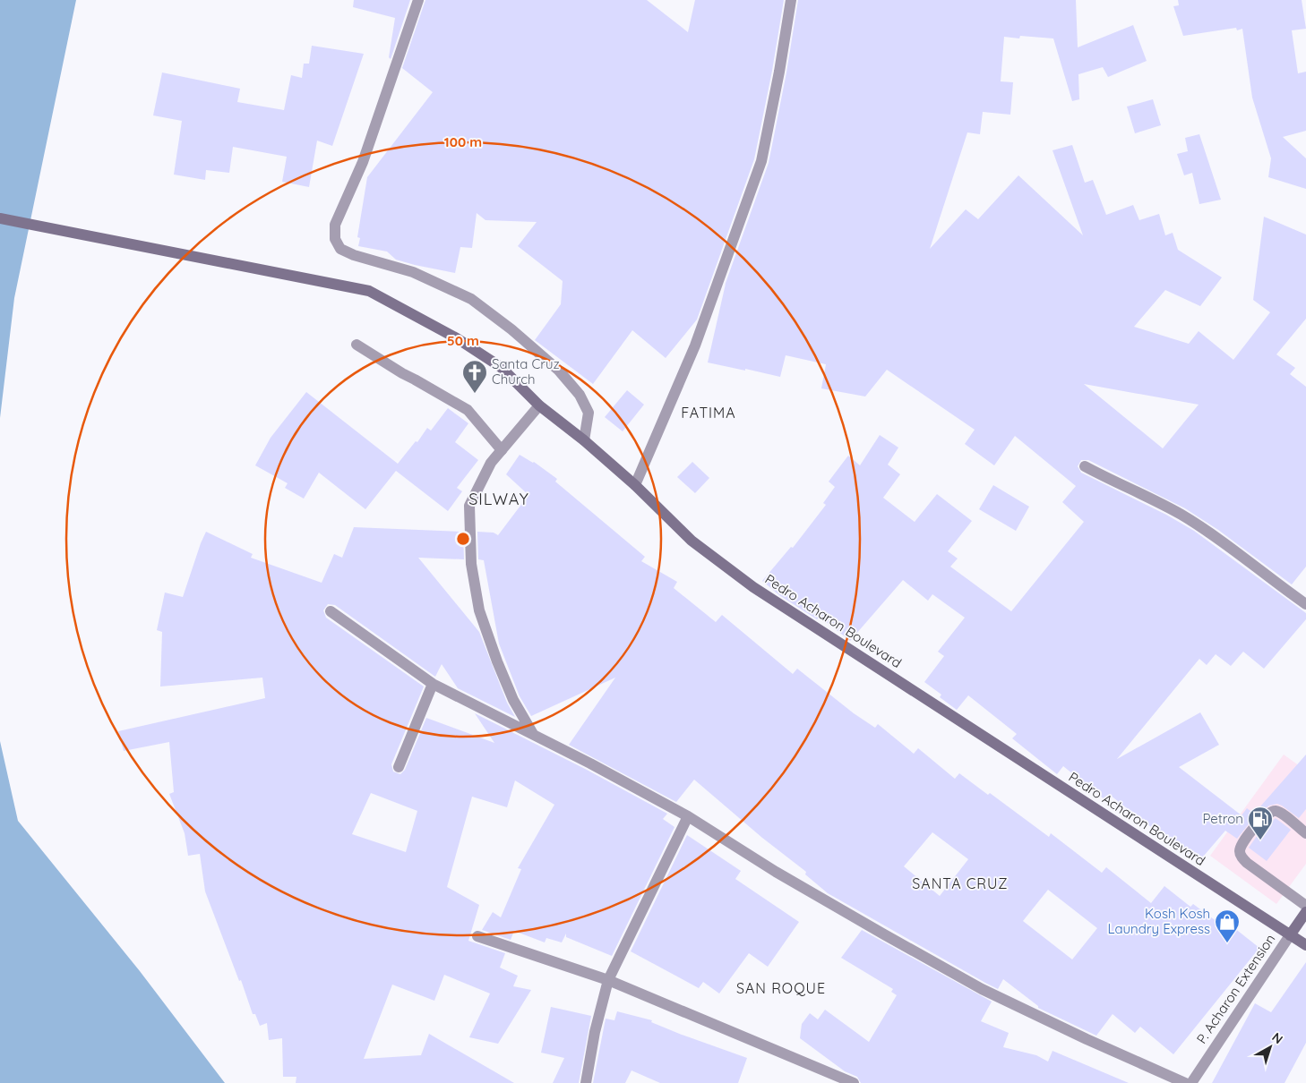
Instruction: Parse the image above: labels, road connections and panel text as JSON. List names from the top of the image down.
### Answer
{
  "streets": {
    "main road": ["Pedro Acharon Boulevard", "P. Acharon Extension"]
  },
  "crossings": [
    ["Pedro Acharon Boulevard", "P. Acharon Extension"]
  ],
  "districts": [
    "FATIMA",
    "SILWAY",
    "SANTA CRUZ",
    "SAN ROQUE"
  ],
  "places": {
    "church": ["Santa Cruz Church"],
    "fuel station": ["Petron"],
    "shop": ["Kosh Kosh Laundry Express"]
  },
  "north": "top right",
  "rings": ["100 m", "50 m"]
}
